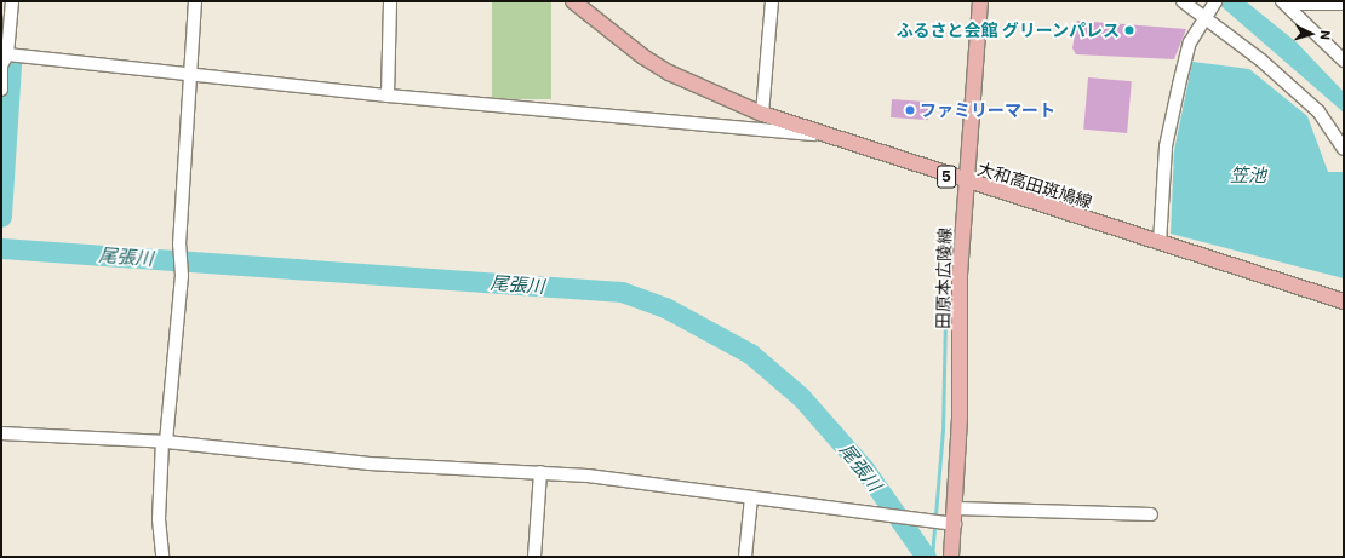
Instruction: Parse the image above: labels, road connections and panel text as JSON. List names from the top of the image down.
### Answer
{
  "streets": {
    "main road": ["5", "大和高田斑鳩線", "田原本広陵線"]
  },
  "crossings": [
    ["大和高田斑鳩線", "田原本広陵線"]
  ],
  "water": ["笠池", "尾張川"],
  "places": ["ふるさと会館 グリーンパレス", "ファミリーマート"],
  "north": "right"
}
